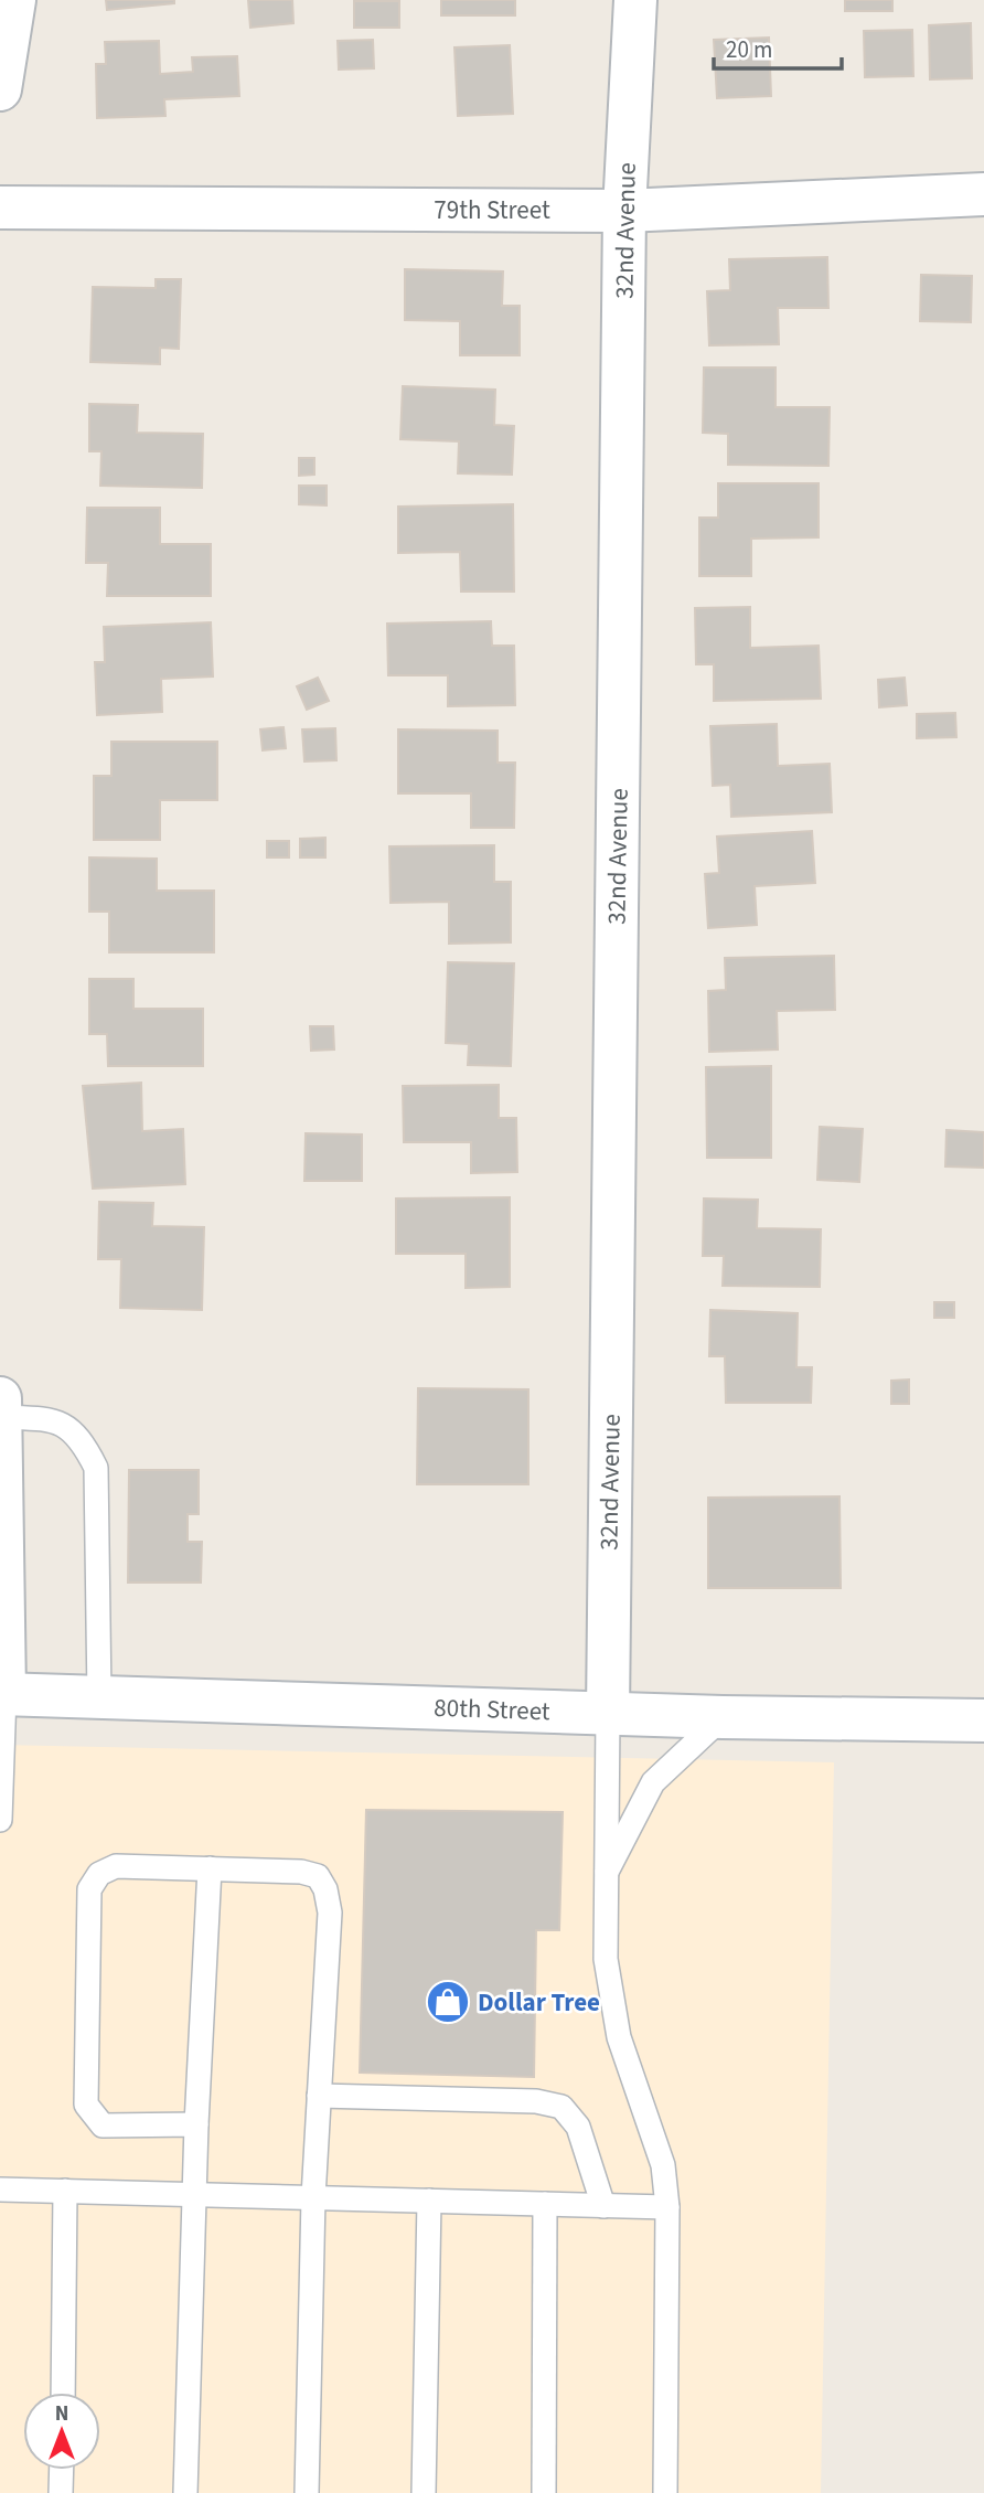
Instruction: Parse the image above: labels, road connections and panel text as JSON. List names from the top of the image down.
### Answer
{
  "streets": {
    "street": ["79th Street", "32nd Avenue", "80th Street"]
  },
  "crossings": [
    ["79th Street", "32nd Avenue"],
    ["32nd Avenue", "80th Street"]
  ],
  "places": {
    "shop": ["Dollar Tree"]
  },
  "scale_bar": "20 m",
  "north": "top"
}
